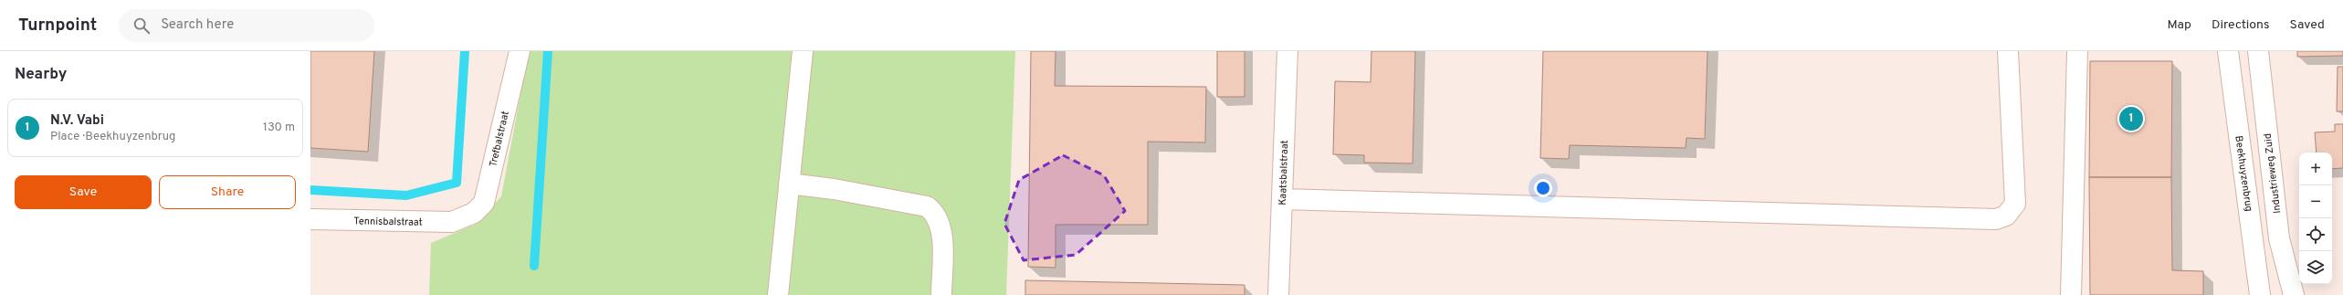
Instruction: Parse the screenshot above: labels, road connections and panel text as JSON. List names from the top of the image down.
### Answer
{
  "streets": {
    "street": [
      "Trefbalstraat",
      "Kaatsbalstraat",
      "Beekhuyzenbrug",
      "Industrieweg Zuid",
      "Tennisbalstraat"
    ]
  },
  "crossings": [
    ["Trefbalstraat", "Tennisbalstraat"]
  ],
  "page": {
    "header": "Turnpoint",
    "search": "Search here",
    "nav": ["Map", "Directions", "Saved"],
    "heading": "Nearby",
    "list": [
      {
        "mark": "1",
        "name": "N.V. Vabi",
        "note": "Place · Beekhuyzenbrug",
        "value": "130 m"
      }
    ],
    "pins": "1",
    "map_buttons": ["+", "−"],
    "buttons": ["Save", "Share"]
  }
}
